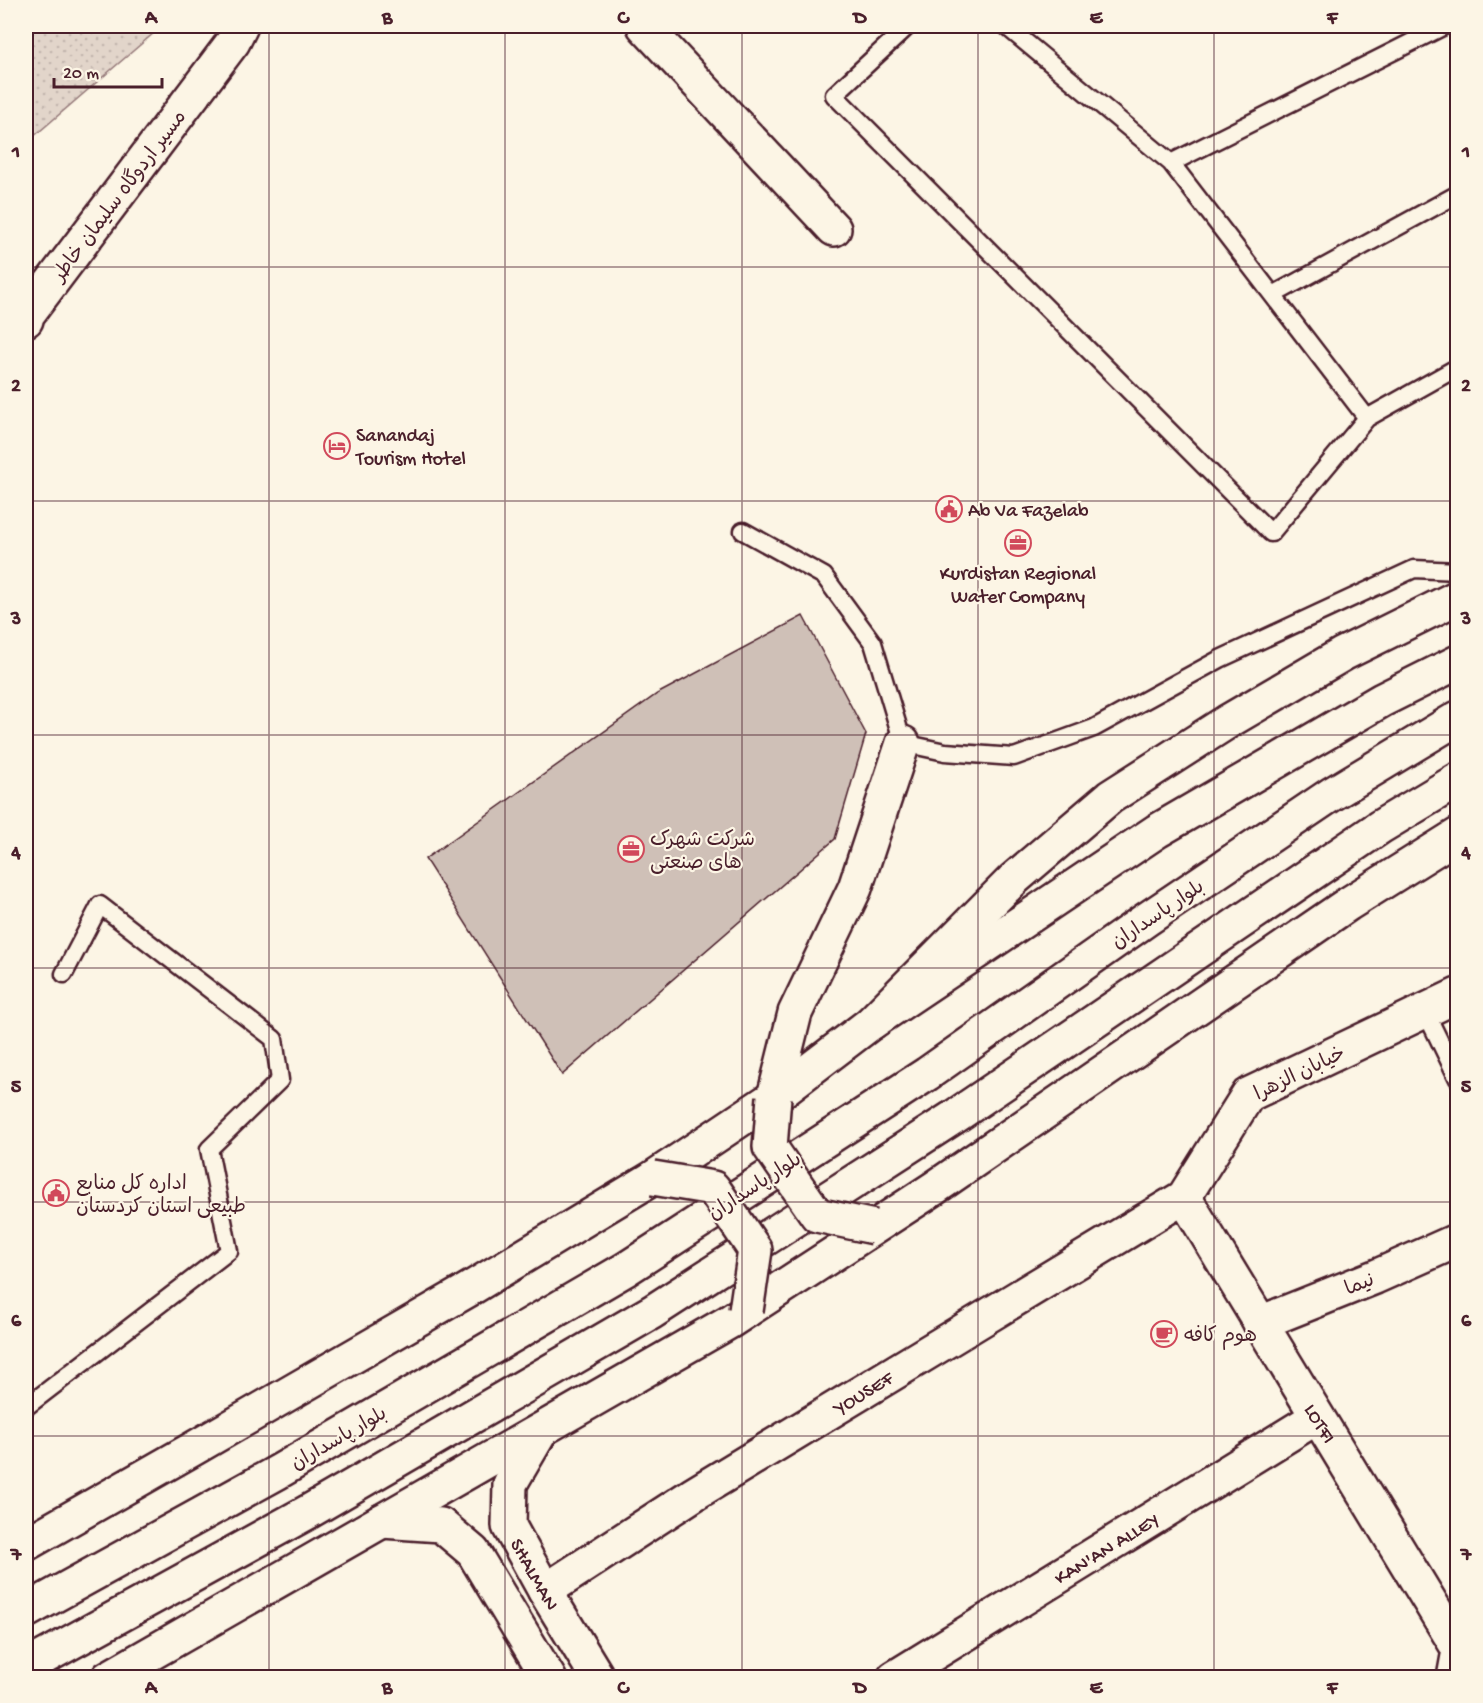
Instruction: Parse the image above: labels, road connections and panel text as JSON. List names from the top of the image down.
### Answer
{
  "streets": {
    "main road": [
      "مسیر اردوگاه سلیمان خاطر",
      "بلوار پاسداران",
      "خیابان الزهرا",
      "نیما",
      "YOUSEF",
      "LOTFI",
      "KAN'AN ALLEY",
      "SHALMAN"
    ]
  },
  "crossings": [
    ["خیابان الزهرا", "YOUSEF"],
    ["خیابان الزهرا", "LOTFI"],
    ["نیما", "LOTFI"],
    ["YOUSEF", "LOTFI"],
    ["YOUSEF", "SHALMAN"],
    ["LOTFI", "KAN'AN ALLEY"]
  ],
  "places": {
    "hotel": ["Sanandaj Tourism Hotel"],
    "public building": ["Ab Va Fazelab", "اداره کل منابع طبیعی استان کردستان"],
    "office": ["Kurdistan Regional Water Company", "شرکت شهرک های صنعتی"],
    "cafe": ["هوم کافه"]
  },
  "scale_bar": "20 m",
  "grid": {
    "columns": [
      "A",
      "B",
      "C",
      "D",
      "E",
      "F"
    ],
    "rows": [
      "1",
      "2",
      "3",
      "4",
      "5",
      "6",
      "7"
    ]
  }
}
